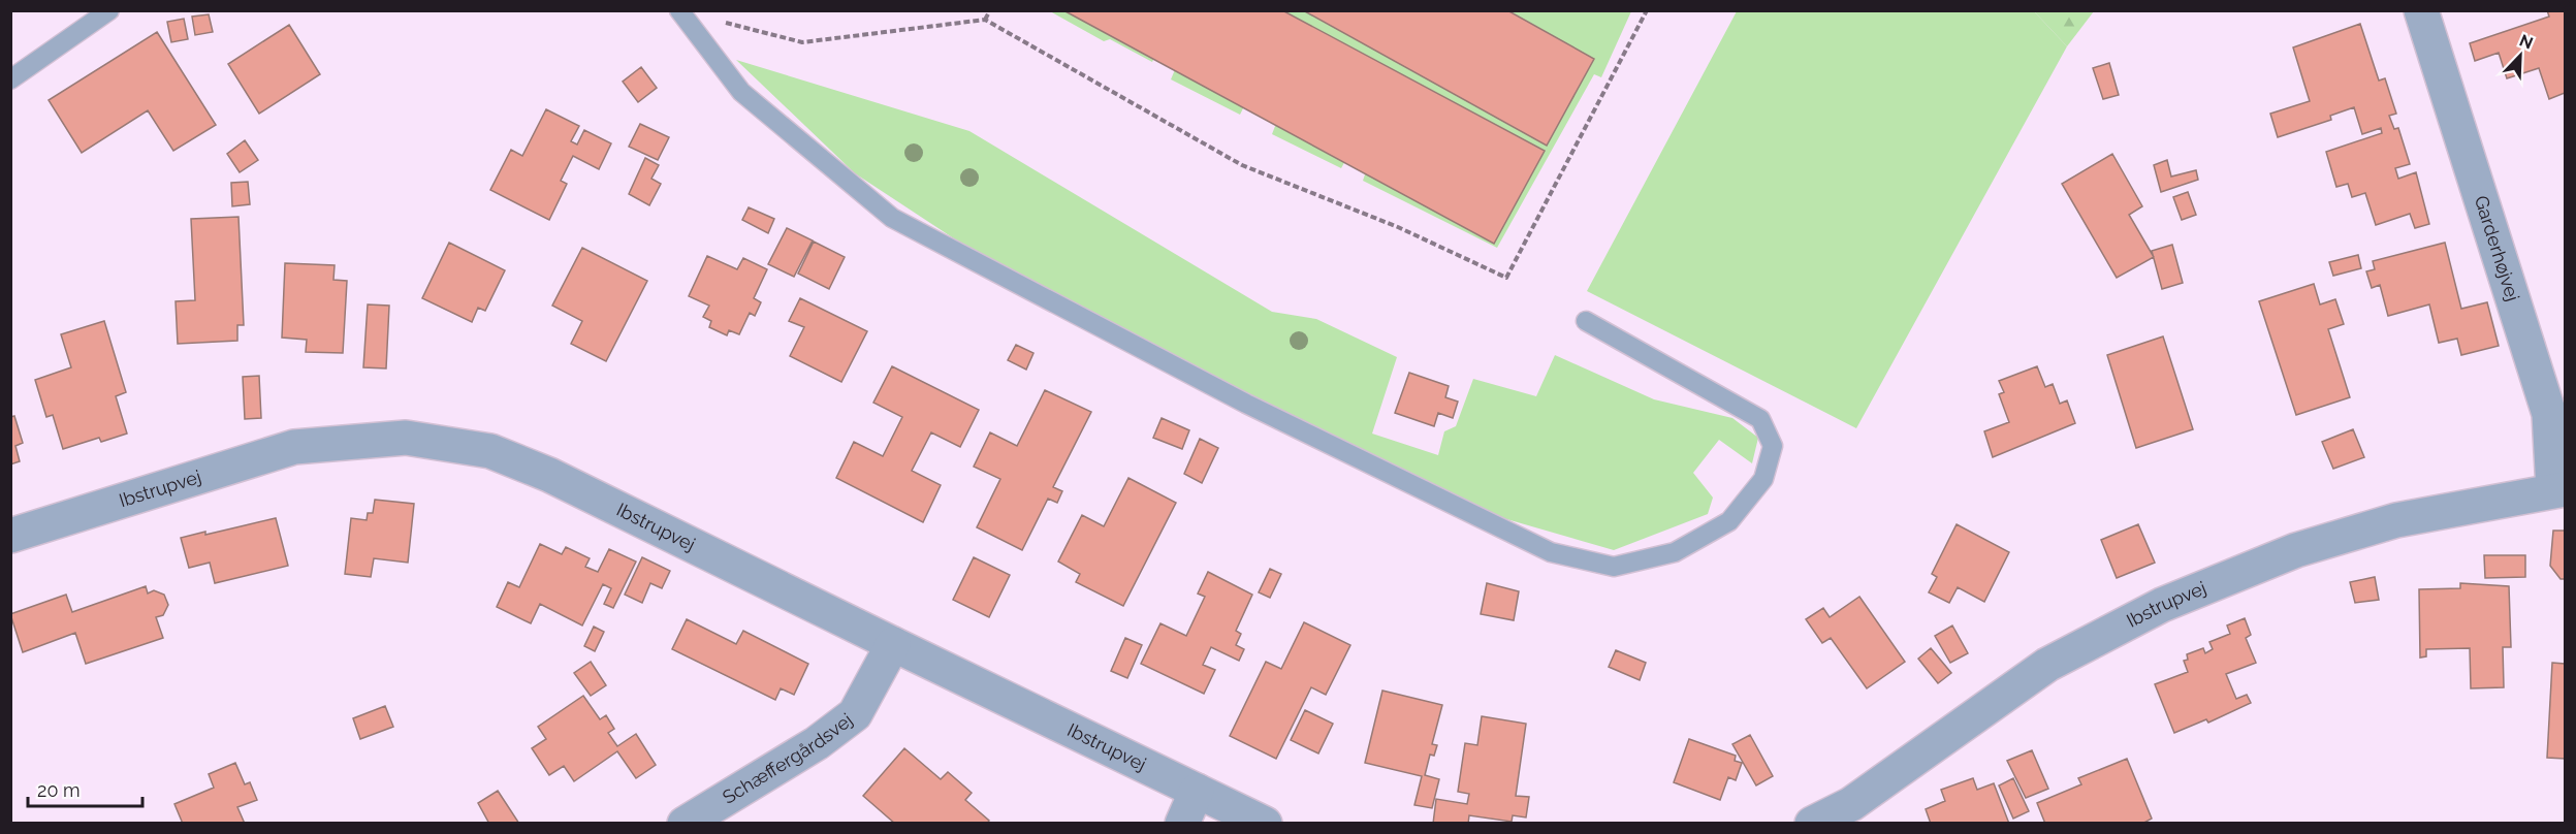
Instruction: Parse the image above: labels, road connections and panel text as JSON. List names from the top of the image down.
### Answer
{
  "streets": {
    "street": ["Garderhøjvej", "Ibstrupvej", "Schæffergårdsvej"]
  },
  "crossings": [
    ["Garderhøjvej", "Ibstrupvej"],
    ["Ibstrupvej", "Schæffergårdsvej"]
  ],
  "scale_bar": "20 m",
  "north": "top right"
}
